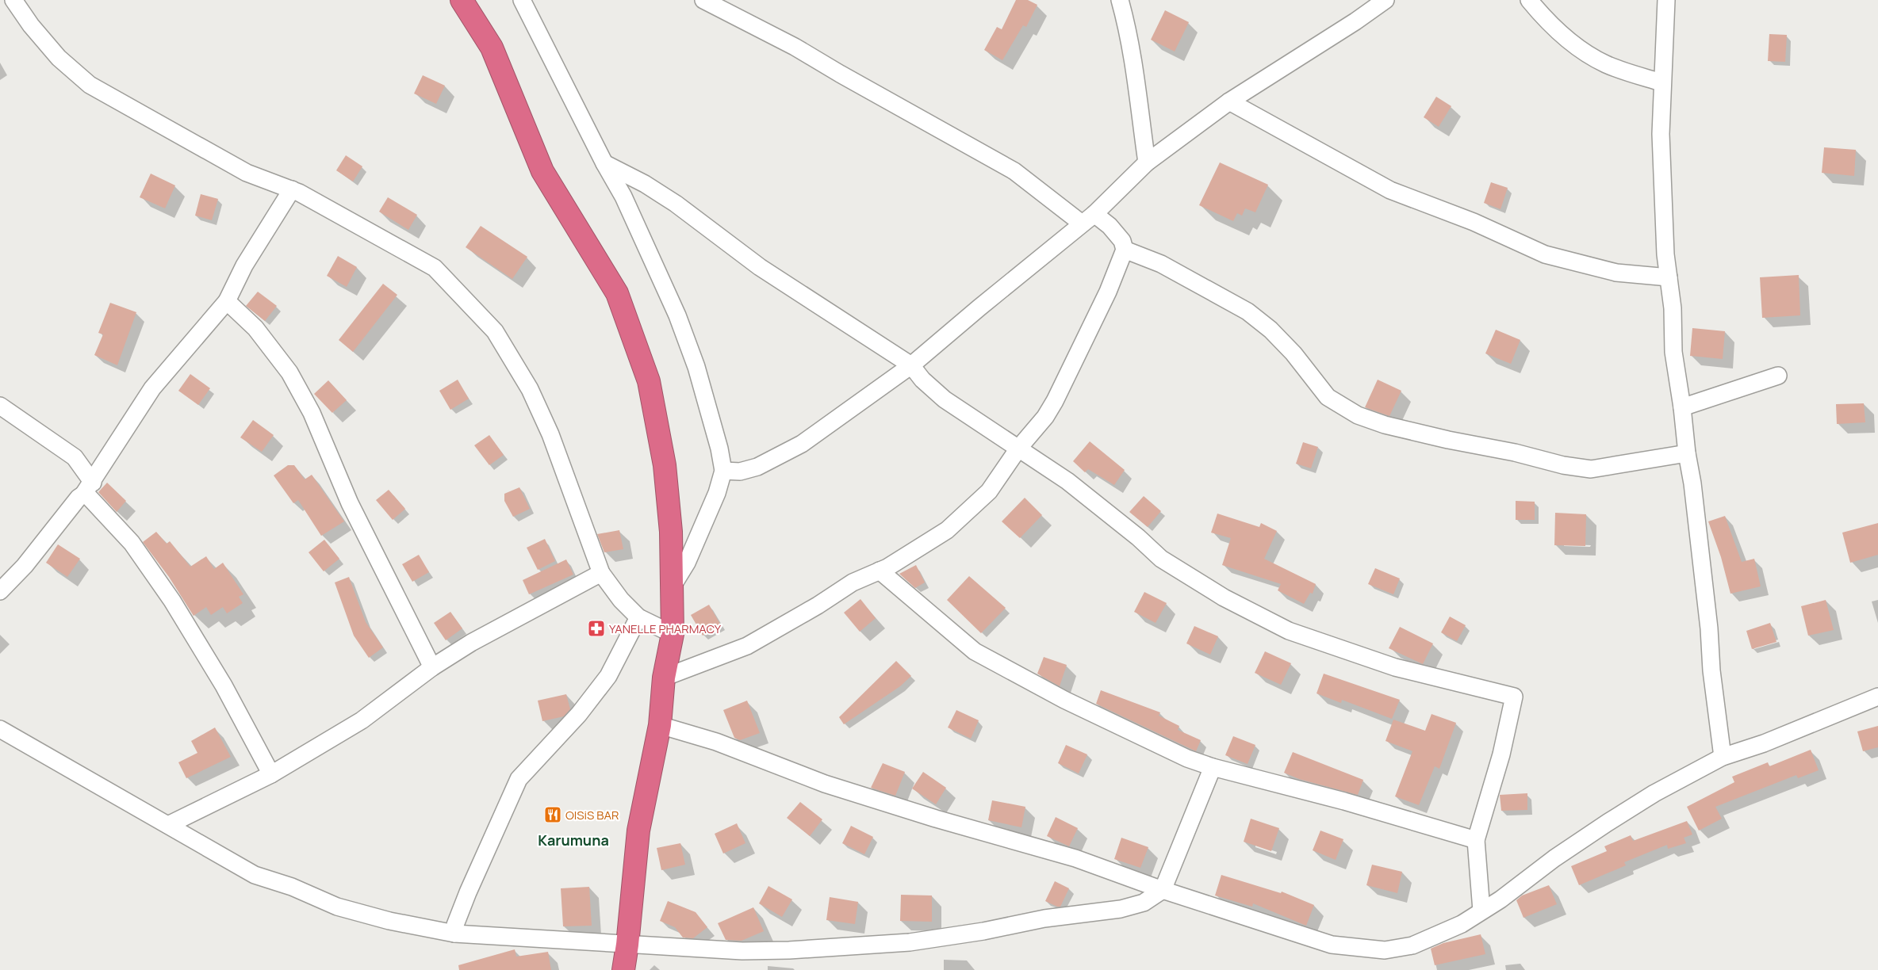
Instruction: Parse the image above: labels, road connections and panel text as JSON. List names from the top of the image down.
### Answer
{
  "districts": ["Karumuna"],
  "places": {
    "pharmacy": ["YANELLE PHARMACY"],
    "restaurant": ["OISiS BAR"]
  }
}
